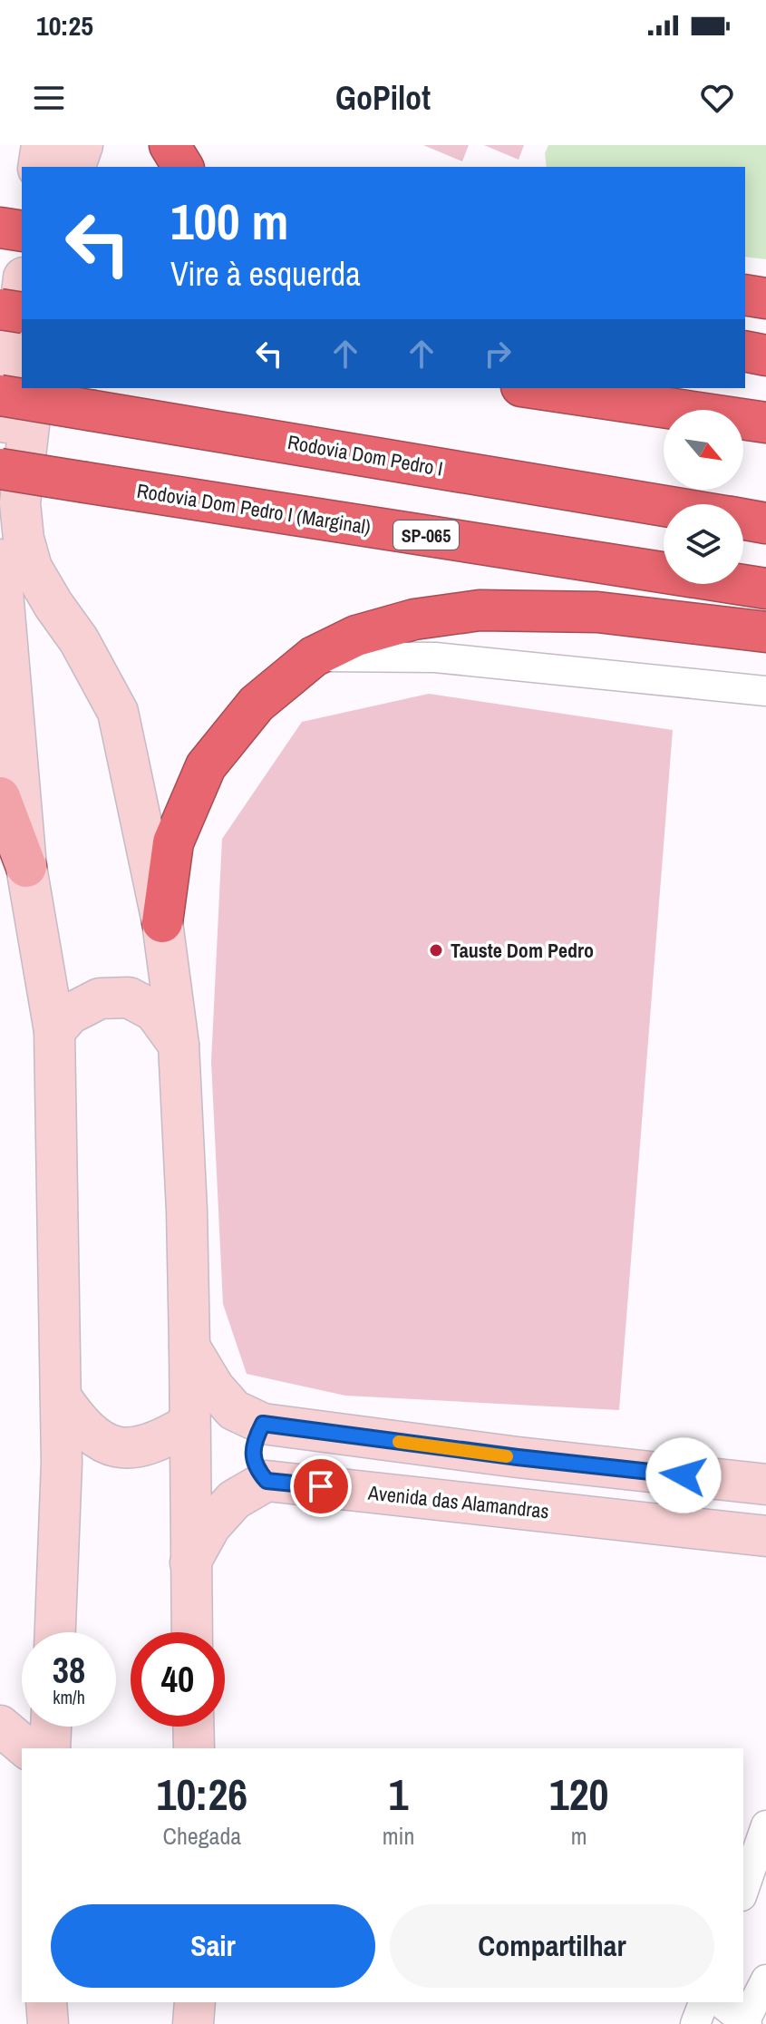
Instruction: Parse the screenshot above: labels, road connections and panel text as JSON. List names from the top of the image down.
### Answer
{
  "streets": {
    "highway": ["Rodovia Dom Pedro I", "Rodovia Dom Pedro I (Marginal)", "SP-065"],
    "main road": ["Avenida das Alamandras"]
  },
  "places": ["Tauste Dom Pedro"],
  "north": "bottom right",
  "page": {
    "status": "10:25",
    "header": "GoPilot",
    "turn": ["100 m", "Vire à esquerda"],
    "speed": "38 km/h",
    "limit": "40",
    "eta": [
      "10:26",
      "Chegada",
      "1",
      "min",
      "120",
      "m"
    ],
    "buttons": ["Sair", "Compartilhar"]
  }
}
